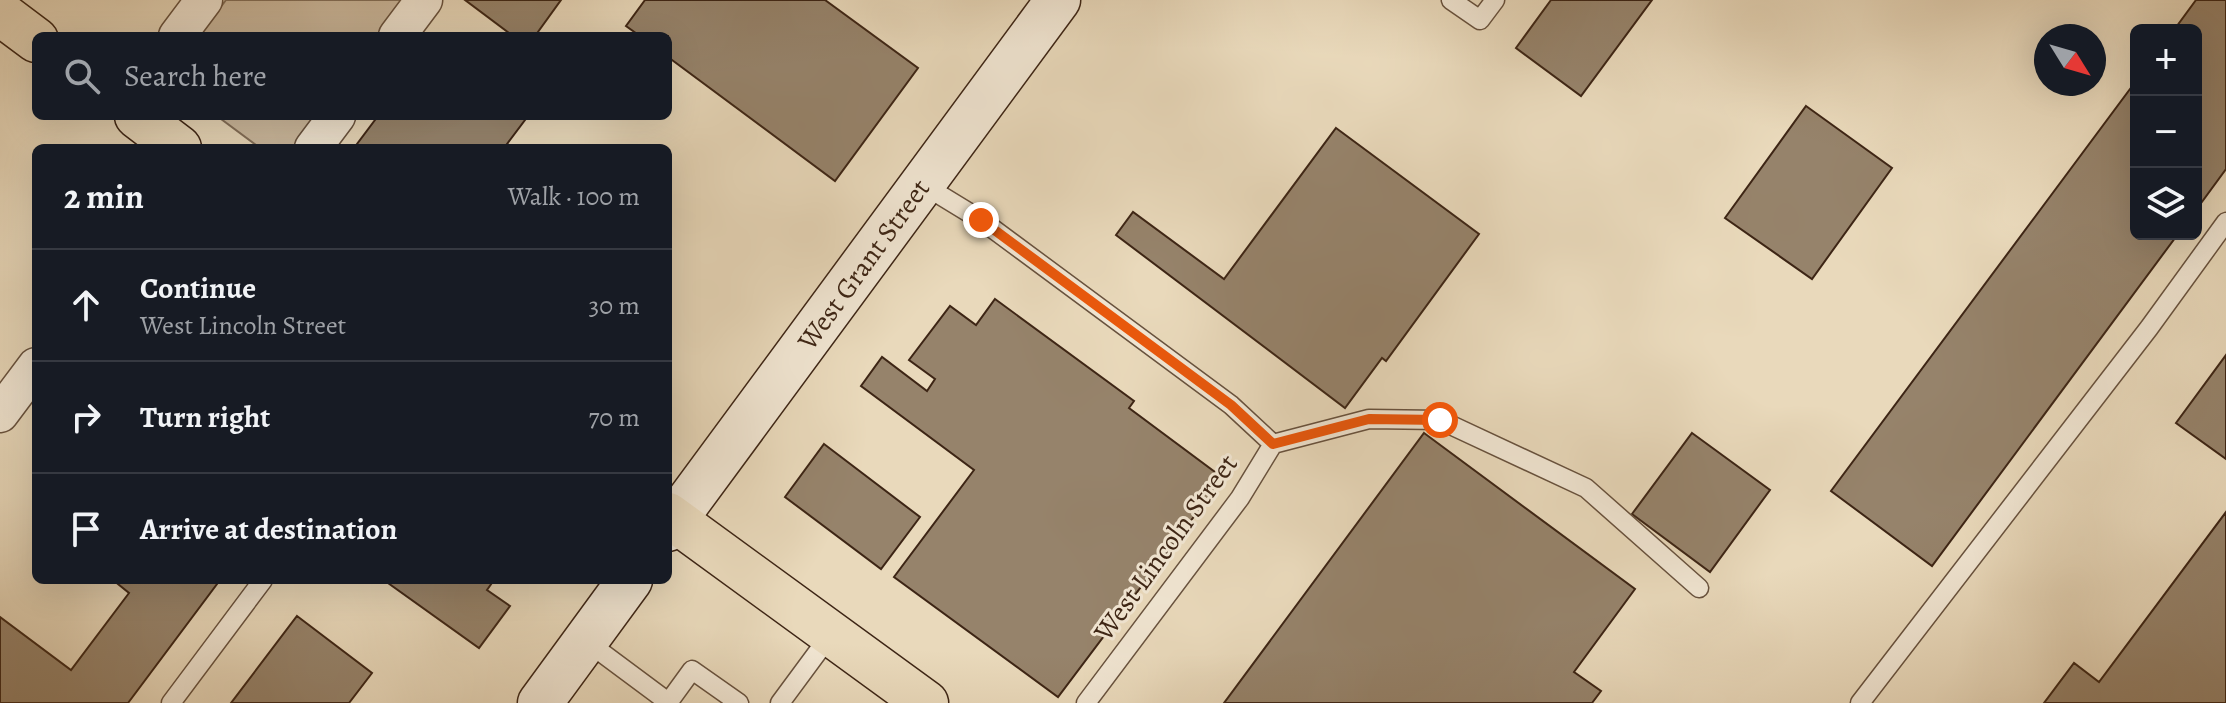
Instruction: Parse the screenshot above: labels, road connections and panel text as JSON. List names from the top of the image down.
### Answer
{
  "streets": {
    "main road": ["West Grant Street"],
    "lane": ["West Lincoln Street"]
  },
  "north": "bottom right",
  "page": {
    "map_buttons": ["+", "−"],
    "search": "Search here",
    "heading": ["2 min", "Walk · 100 m"],
    "list": [
      ["Continue", "West Lincoln Street", "30 m"],
      ["Turn right", "70 m"],
      "Arrive at destination"
    ]
  }
}
